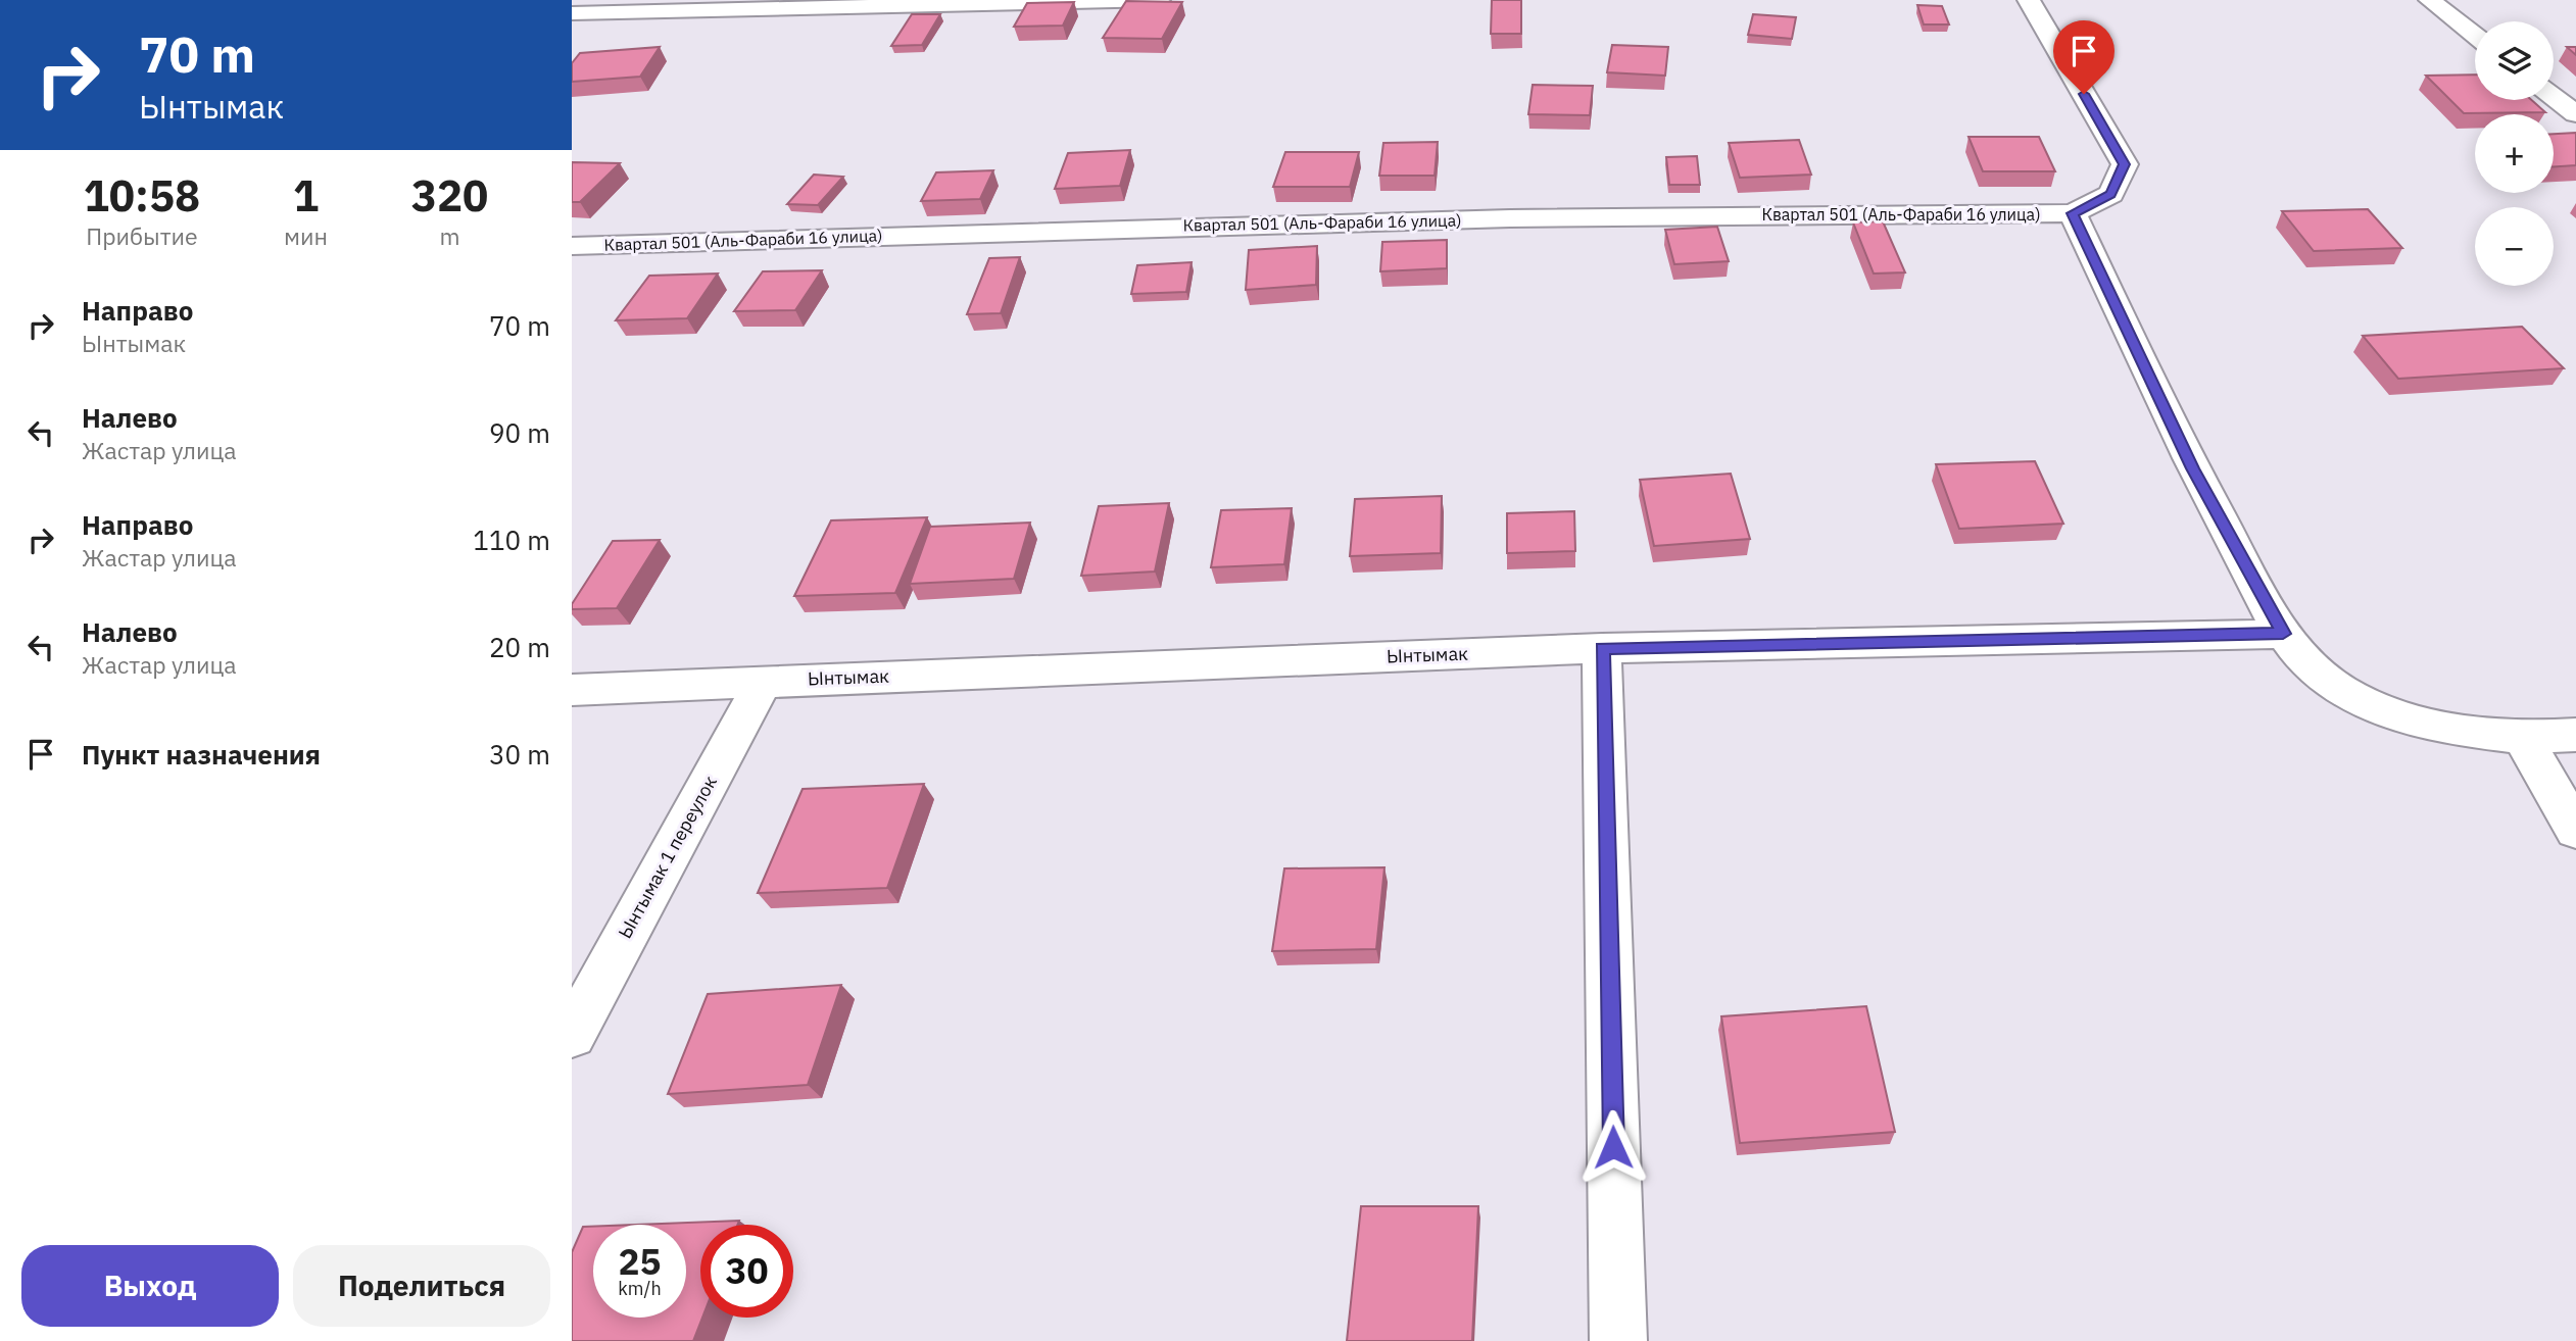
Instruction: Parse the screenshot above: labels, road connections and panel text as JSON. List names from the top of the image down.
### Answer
{
  "streets": {
    "street": ["Квартал 501 (Аль-Фараби 16 улица)", "Ынтымак", "Ынтымак 1 переулок"]
  },
  "crossings": [
    ["Ынтымак", "Ынтымак 1 переулок"]
  ],
  "page": {
    "turn": ["70 m", "Ынтымак"],
    "map_buttons": ["+", "−"],
    "eta": [
      "10:58",
      "Прибытие",
      "1",
      "мин",
      "320",
      "m"
    ],
    "list": [
      {
        "name": "Направо",
        "note": "Ынтымак",
        "value": "70 m"
      },
      {
        "name": "Налево",
        "note": "Жастар улица",
        "value": "90 m"
      },
      {
        "name": "Направо",
        "note": "Жастар улица",
        "value": "110 m"
      },
      {
        "name": "Налево",
        "note": "Жастар улица",
        "value": "20 m"
      },
      {
        "name": "Пункт назначения",
        "value": "30 m"
      }
    ],
    "speed": "25 km/h",
    "limit": "30",
    "buttons": ["Выход", "Поделиться"]
  }
}
